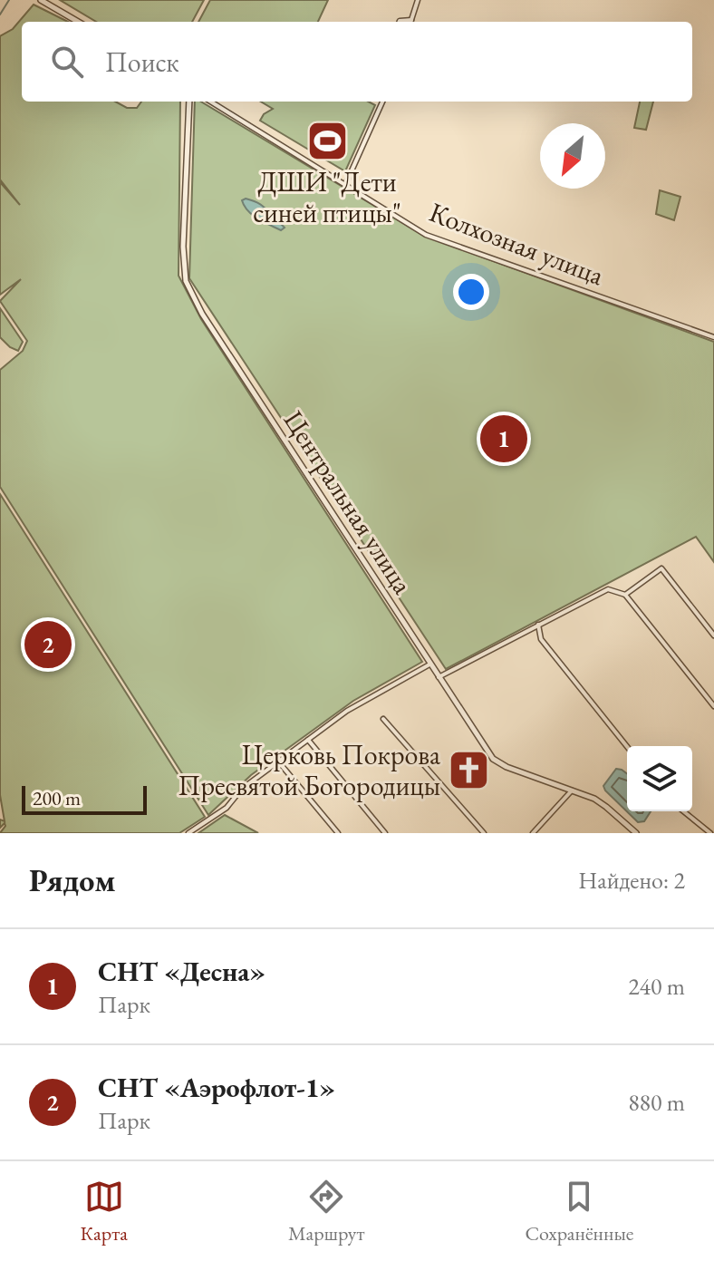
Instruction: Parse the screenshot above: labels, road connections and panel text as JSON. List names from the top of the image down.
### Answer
{
  "streets": {
    "street": ["Колхозная улица", "Центральная улица"]
  },
  "places": {
    "sports": ["ДШИ \"Дети синей птицы\""],
    "church": ["Церковь Покрова Пресвятой Богородицы"]
  },
  "scale_bar": "200 m",
  "north": "bottom left",
  "page": {
    "search": "Поиск",
    "pins": ["1", "2"],
    "scale": "200 m",
    "heading": ["Рядом", "Найдено: 2"],
    "list": [
      {
        "mark": "1",
        "name": "СНТ «Десна»",
        "note": "Парк",
        "value": "240 m"
      },
      {
        "mark": "2",
        "name": "СНТ «Аэрофлот-1»",
        "note": "Парк",
        "value": "880 m"
      }
    ],
    "nav": ["Карта", "Маршрут", "Сохранённые"]
  }
}
